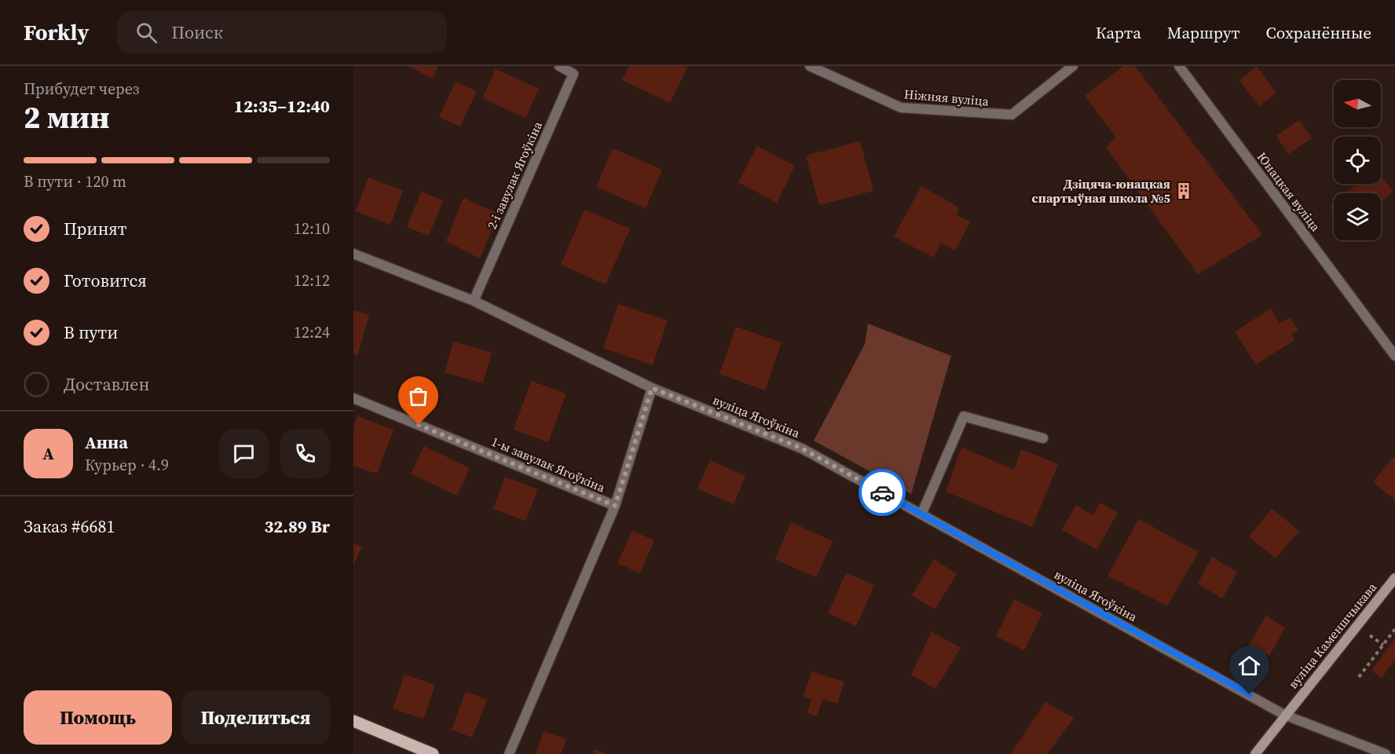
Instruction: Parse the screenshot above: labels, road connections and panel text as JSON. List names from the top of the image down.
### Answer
{
  "streets": {
    "street": [
      "Ніжняя вуліца",
      "2-і завулак Ягоўкіна",
      "Юнацкая вуліца",
      "вуліца Ягоўкіна",
      "1-ы завулак Ягоўкіна",
      "вуліца Каменшчыкава"
    ]
  },
  "crossings": [
    ["2-і завулак Ягоўкіна", "вуліца Ягоўкіна"],
    ["вуліца Ягоўкіна", "вуліца Каменшчыкава"]
  ],
  "places": {
    "building": ["Дзіцяча-юнацкая спартыўная школа №5"]
  },
  "north": "left",
  "page": {
    "header": "Forkly",
    "search": "Поиск",
    "nav": ["Карта", "Маршрут", "Сохранённые"],
    "heading": ["2 мин", "Прибудет через", "12:35–12:40"],
    "panel": [
      "Анна",
      "Курьер · 4.9",
      "Заказ #6681",
      "32.89 Br"
    ],
    "bar": "В пути · 120 m",
    "list": [
      ["Принят", "12:10"],
      ["Готовится", "12:12"],
      ["В пути", "12:24"],
      "Доставлен"
    ],
    "round": "А",
    "buttons": ["Помощь", "Поделиться"]
  }
}
